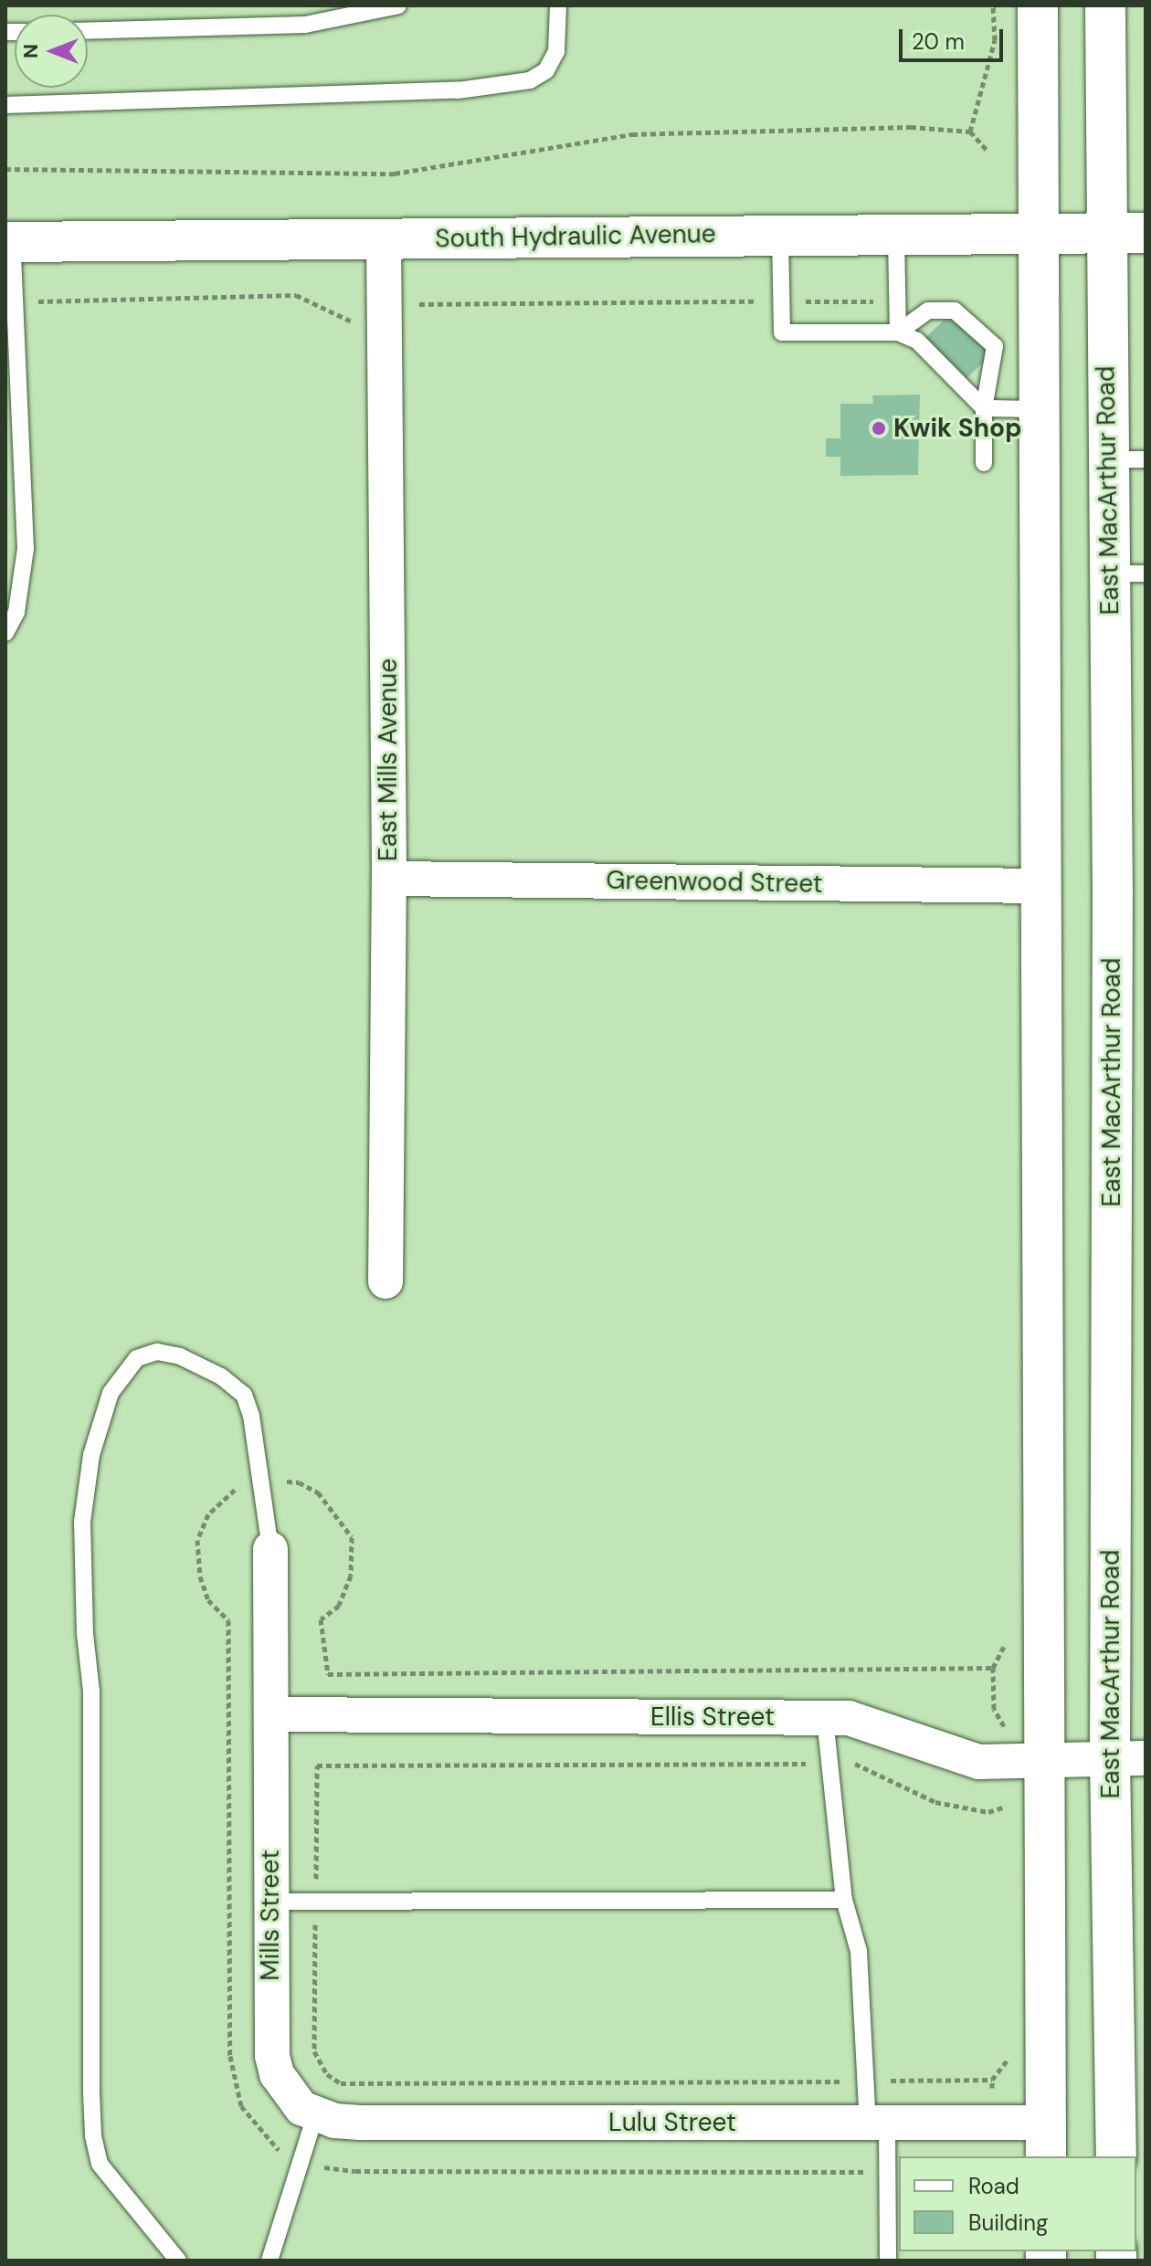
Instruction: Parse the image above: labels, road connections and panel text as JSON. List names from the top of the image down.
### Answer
{
  "streets": {
    "street": [
      "South Hydraulic Avenue",
      "East MacArthur Road",
      "East Mills Avenue",
      "Greenwood Street",
      "Ellis Street",
      "Mills Street",
      "Lulu Street"
    ]
  },
  "crossings": [
    ["South Hydraulic Avenue", "East MacArthur Road"],
    ["South Hydraulic Avenue", "East Mills Avenue"],
    ["East MacArthur Road", "Ellis Street"],
    ["East Mills Avenue", "Greenwood Street"],
    ["Ellis Street", "Mills Street"],
    ["Mills Street", "Lulu Street"]
  ],
  "places": ["Kwik Shop"],
  "legend": ["Road", "Building"],
  "scale_bar": "20 m",
  "north": "left"
}
